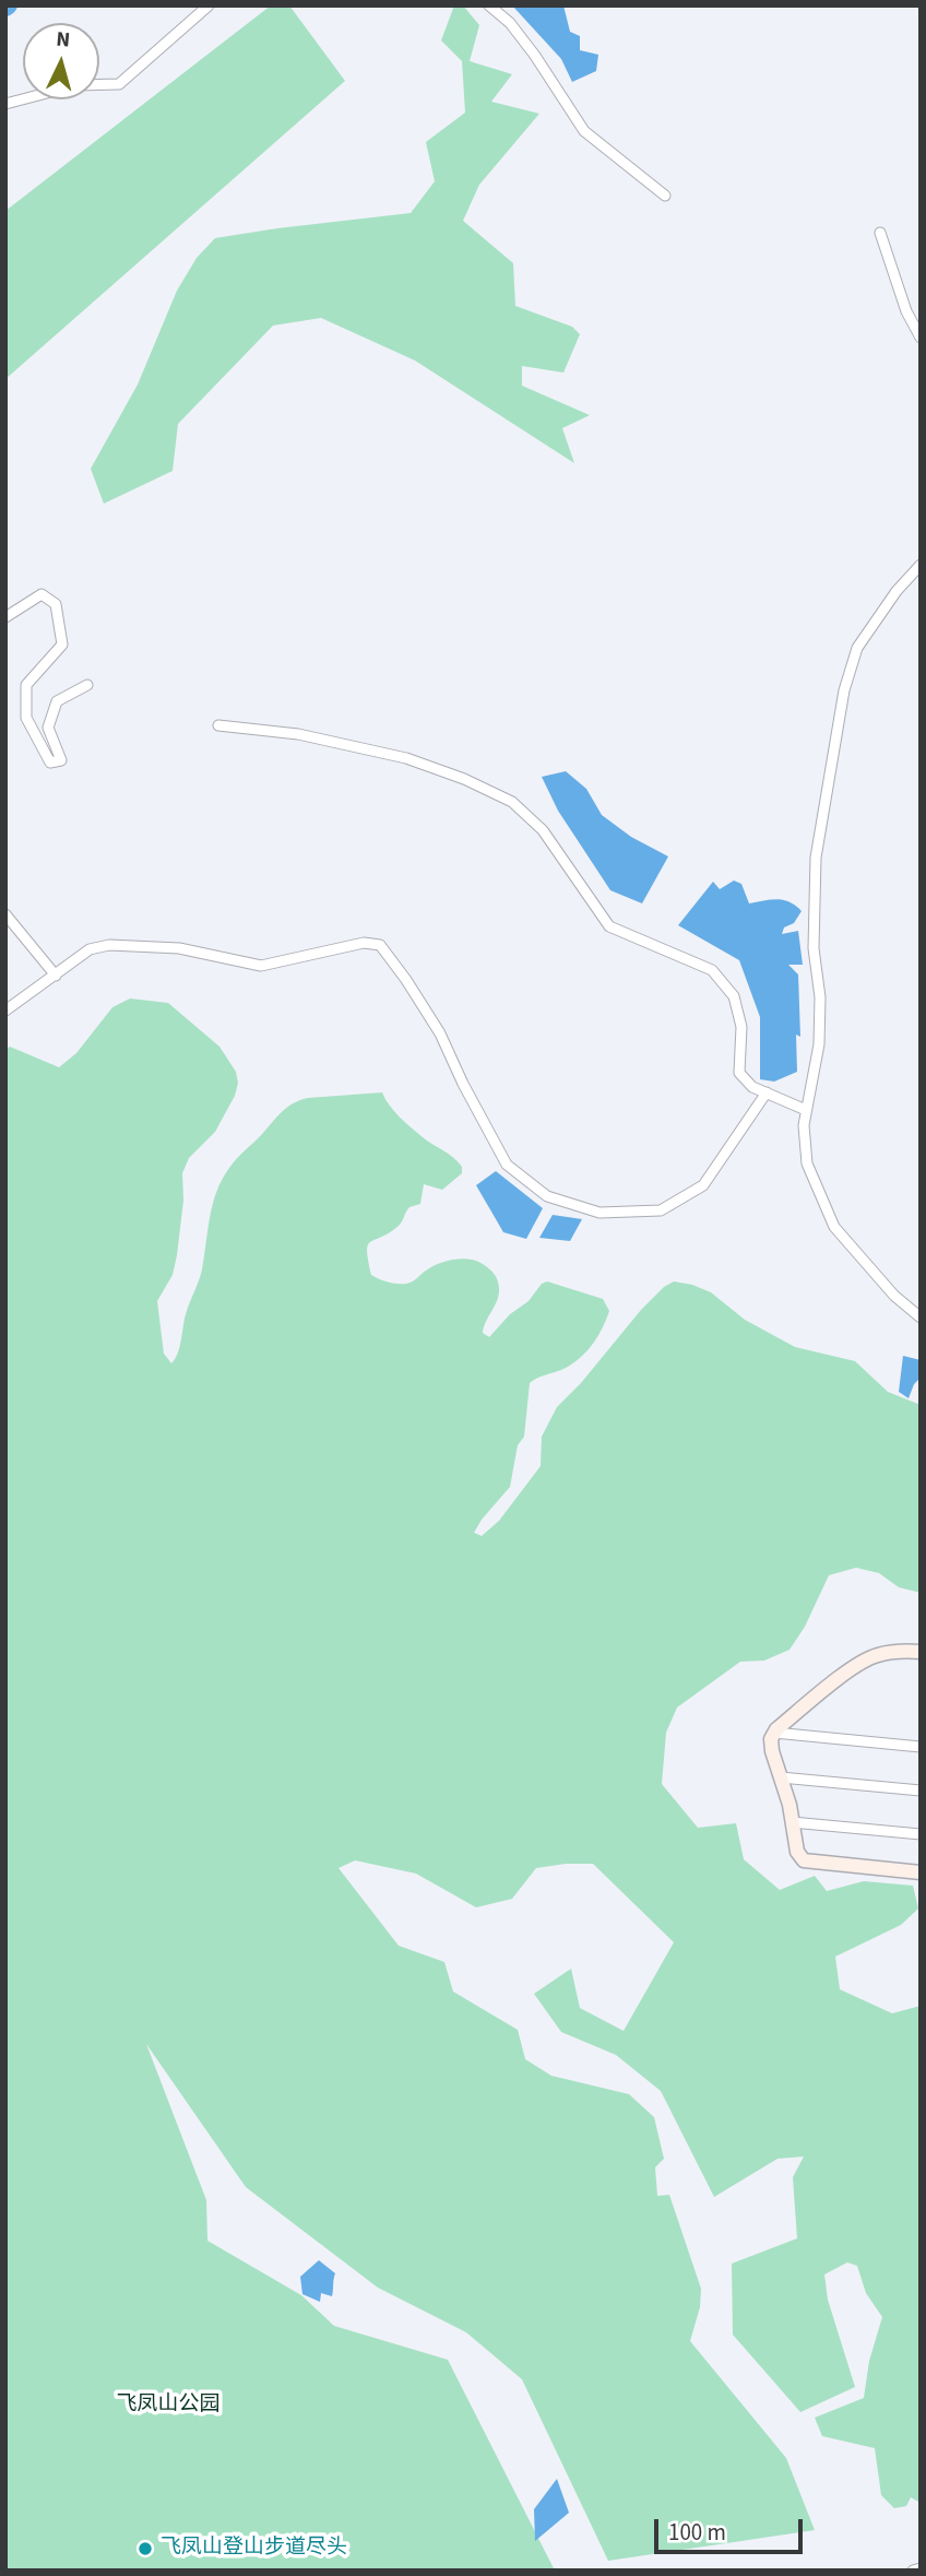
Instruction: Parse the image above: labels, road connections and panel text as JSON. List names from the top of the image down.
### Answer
{
  "parks": ["飞凤山公园"],
  "places": ["飞凤山登山步道尽头"],
  "scale_bar": "100 m",
  "north": "top"
}
